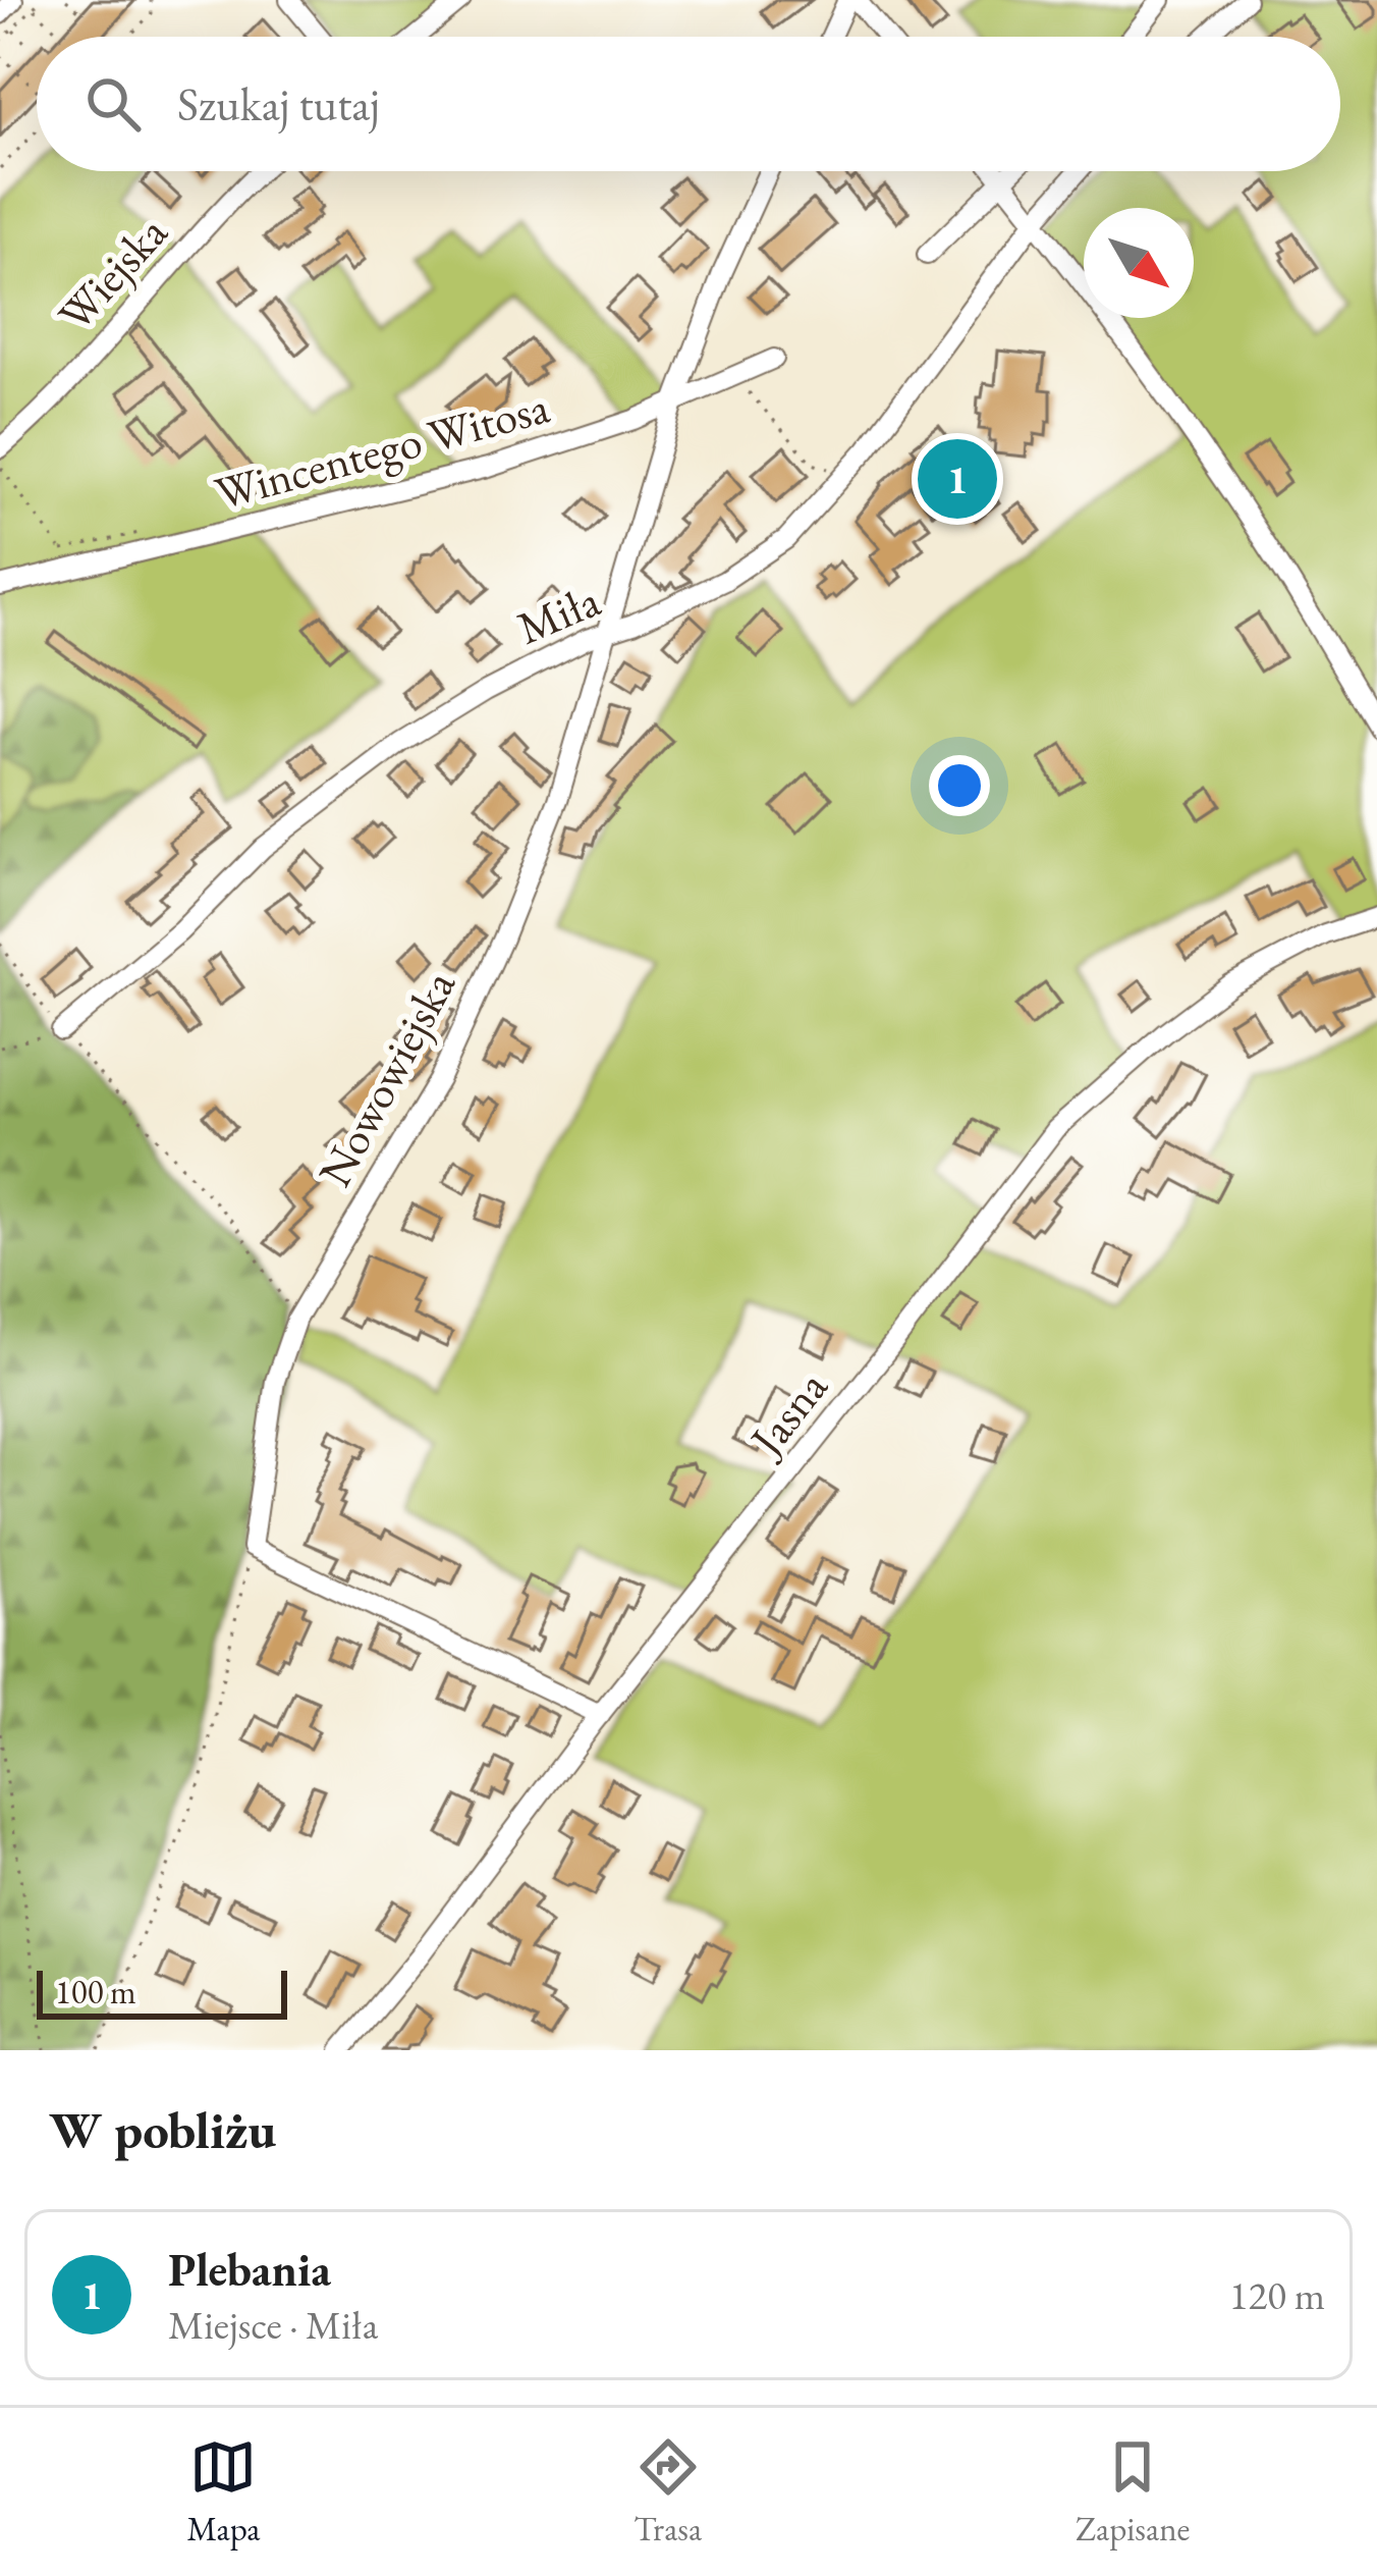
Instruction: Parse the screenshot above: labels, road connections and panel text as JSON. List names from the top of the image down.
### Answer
{
  "streets": {
    "street": [
      "Wiejska",
      "Wincentego Witosa",
      "Miła",
      "Nowowiejska",
      "Jasna"
    ]
  },
  "crossings": [
    ["Wincentego Witosa", "Nowowiejska"],
    ["Miła", "Nowowiejska"]
  ],
  "scale_bar": "100 m",
  "north": "bottom right",
  "page": {
    "search": "Szukaj tutaj",
    "pins": "1",
    "scale": "100 m",
    "heading": "W pobliżu",
    "list": [
      {
        "mark": "1",
        "name": "Plebania",
        "note": "Miejsce · Miła",
        "value": "120 m"
      }
    ],
    "nav": ["Mapa", "Trasa", "Zapisane"]
  }
}
